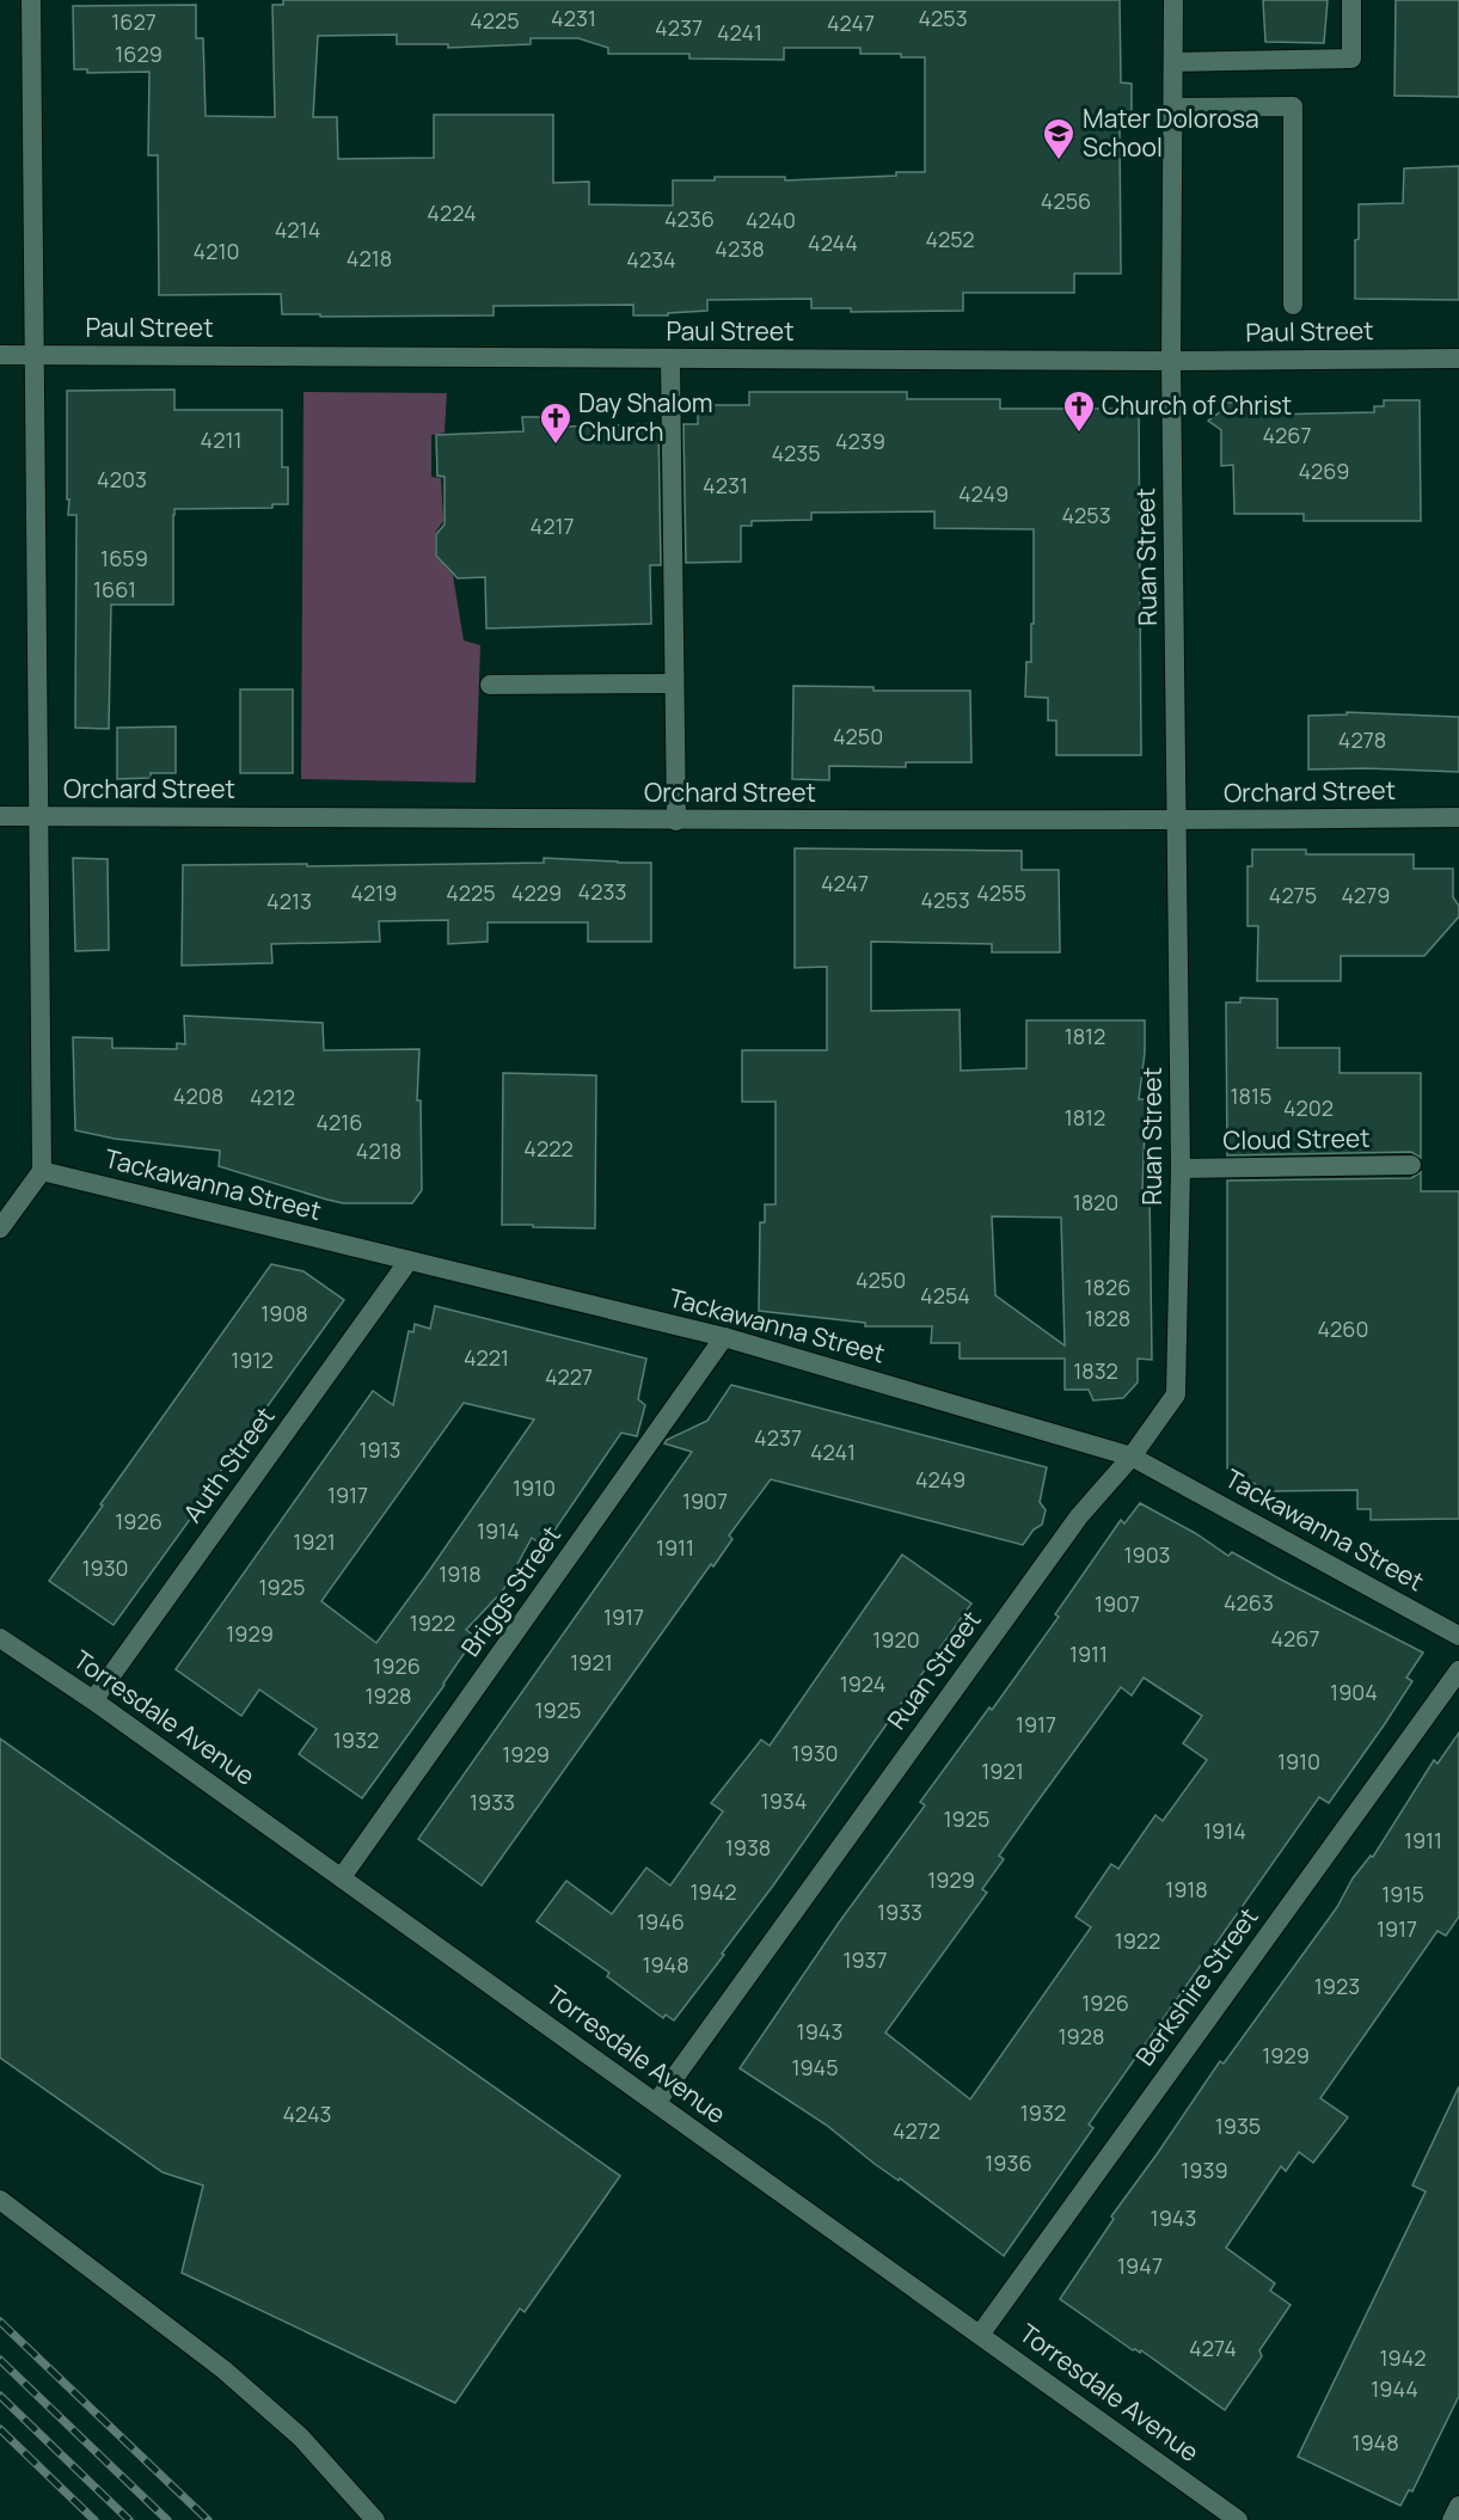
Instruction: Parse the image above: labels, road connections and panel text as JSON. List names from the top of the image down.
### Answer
{
  "streets": {
    "street": [
      "Paul Street",
      "Ruan Street",
      "Orchard Street",
      "Cloud Street",
      "Tackawanna Street",
      "Auth Street",
      "Briggs Street",
      "Torresdale Avenue",
      "Berkshire Street"
    ]
  },
  "crossings": [
    ["Paul Street", "Ruan Street"],
    ["Ruan Street", "Orchard Street"],
    ["Ruan Street", "Cloud Street"],
    ["Ruan Street", "Tackawanna Street"],
    ["Ruan Street", "Torresdale Avenue"],
    ["Tackawanna Street", "Auth Street"],
    ["Tackawanna Street", "Briggs Street"],
    ["Auth Street", "Torresdale Avenue"],
    ["Briggs Street", "Torresdale Avenue"],
    ["Torresdale Avenue", "Berkshire Street"]
  ],
  "places": {
    "school or university": ["Mater Dolorosa School"],
    "church": ["Church of Christ", "Day Shalom Church"]
  },
  "house_numbers": [
    "4231",
    "4253",
    "4225",
    "1627",
    "4247",
    "4237",
    "4241",
    "1629",
    "4256",
    "4224",
    "4236",
    "4240",
    "4214",
    "4252",
    "4244",
    "4238",
    "4210",
    "4218",
    "4234",
    "4267",
    "4211",
    "4239",
    "4235",
    "4269",
    "4203",
    "4231",
    "4249",
    "4253",
    "4217",
    "1659",
    "1661",
    "4250",
    "4278",
    "4247",
    "4233",
    "4219",
    "4225",
    "4229",
    "4255",
    "4275",
    "4279",
    "4253",
    "4213",
    "1812",
    "4208",
    "1815",
    "4212",
    "4202",
    "1812",
    "4216",
    "4222",
    "4218",
    "1820",
    "4250",
    "1826",
    "4254",
    "1908",
    "1828",
    "4260",
    "4221",
    "1912",
    "1832",
    "4227",
    "4237",
    "1913",
    "4241",
    "4249",
    "1910",
    "1917",
    "1907",
    "1926",
    "1914",
    "1921",
    "1911",
    "1903",
    "1930",
    "1918",
    "1925",
    "4263",
    "1907",
    "1917",
    "1922",
    "1929",
    "4267",
    "1920",
    "1911",
    "1921",
    "1926",
    "1924",
    "1904",
    "1928",
    "1925",
    "1917",
    "1932",
    "1930",
    "1929",
    "1910",
    "1921",
    "1934",
    "1933",
    "1925",
    "1914",
    "1911",
    "1938",
    "1929",
    "1918",
    "1942",
    "1915",
    "1933",
    "1946",
    "1917",
    "1922",
    "1937",
    "1948",
    "1923",
    "1926",
    "1943",
    "1928",
    "1929",
    "1945",
    "1932",
    "4243",
    "1935",
    "4272",
    "1936",
    "1939",
    "1943",
    "1947",
    "4274",
    "1942",
    "1944",
    "1948"
  ]
}
